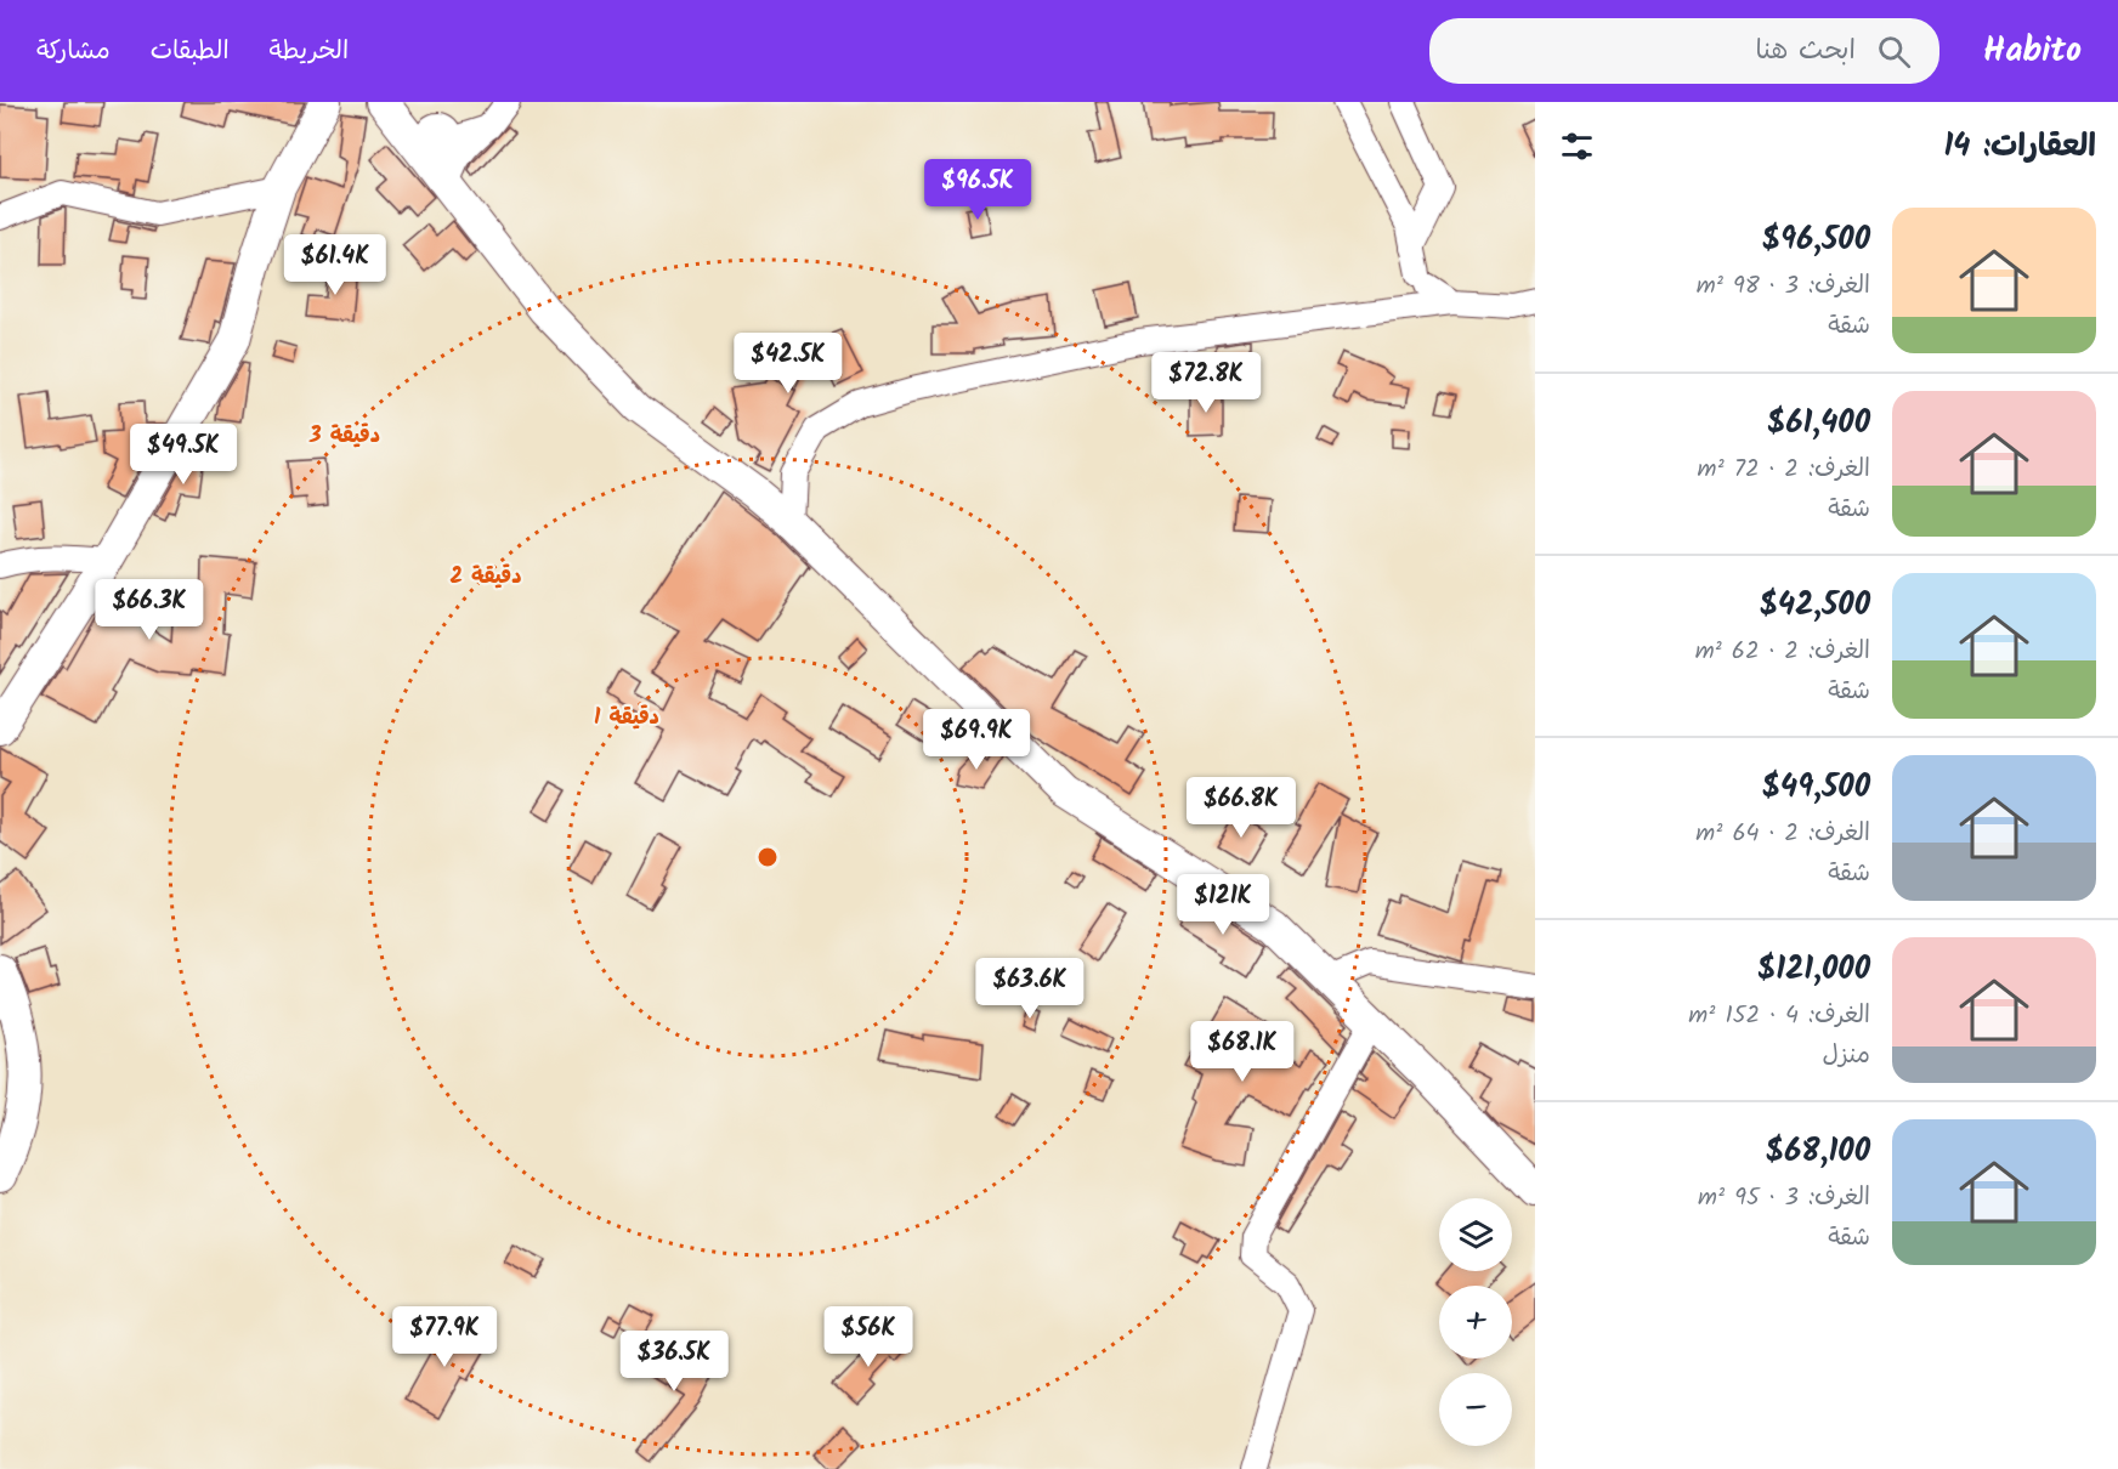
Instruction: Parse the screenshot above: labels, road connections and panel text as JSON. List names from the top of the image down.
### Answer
{
  "page": {
    "header": "Habito",
    "search": "ابحث هنا",
    "nav": ["الخريطة", "الطبقات", "مشاركة"],
    "heading": "العقارات: 14",
    "price": [
      "$96.5K",
      "$61.4K",
      "$42.5K",
      "$72.8K",
      "$49.5K",
      "$66.3K",
      "$69.9K",
      "$66.8K",
      "$121K",
      "$63.6K",
      "$68.1K",
      "$77.9K",
      "$56K",
      "$36.5K"
    ],
    "list": [
      {
        "name": "$96,500",
        "note": "الغرف: 3 · 98 m² · شقة"
      },
      {
        "name": "$61,400",
        "note": "الغرف: 2 · 72 m² · شقة"
      },
      {
        "name": "$42,500",
        "note": "الغرف: 2 · 62 m² · شقة"
      },
      {
        "name": "$49,500",
        "note": "الغرف: 2 · 64 m² · شقة"
      },
      {
        "name": "$121,000",
        "note": "الغرف: 4 · 152 m² · منزل"
      },
      {
        "name": "$68,100",
        "note": "الغرف: 3 · 95 m² · شقة"
      }
    ],
    "map_buttons": ["+", "−"]
  },
  "rings": ["3 دقيقة", "2 دقيقة", "1 دقيقة"]
}
